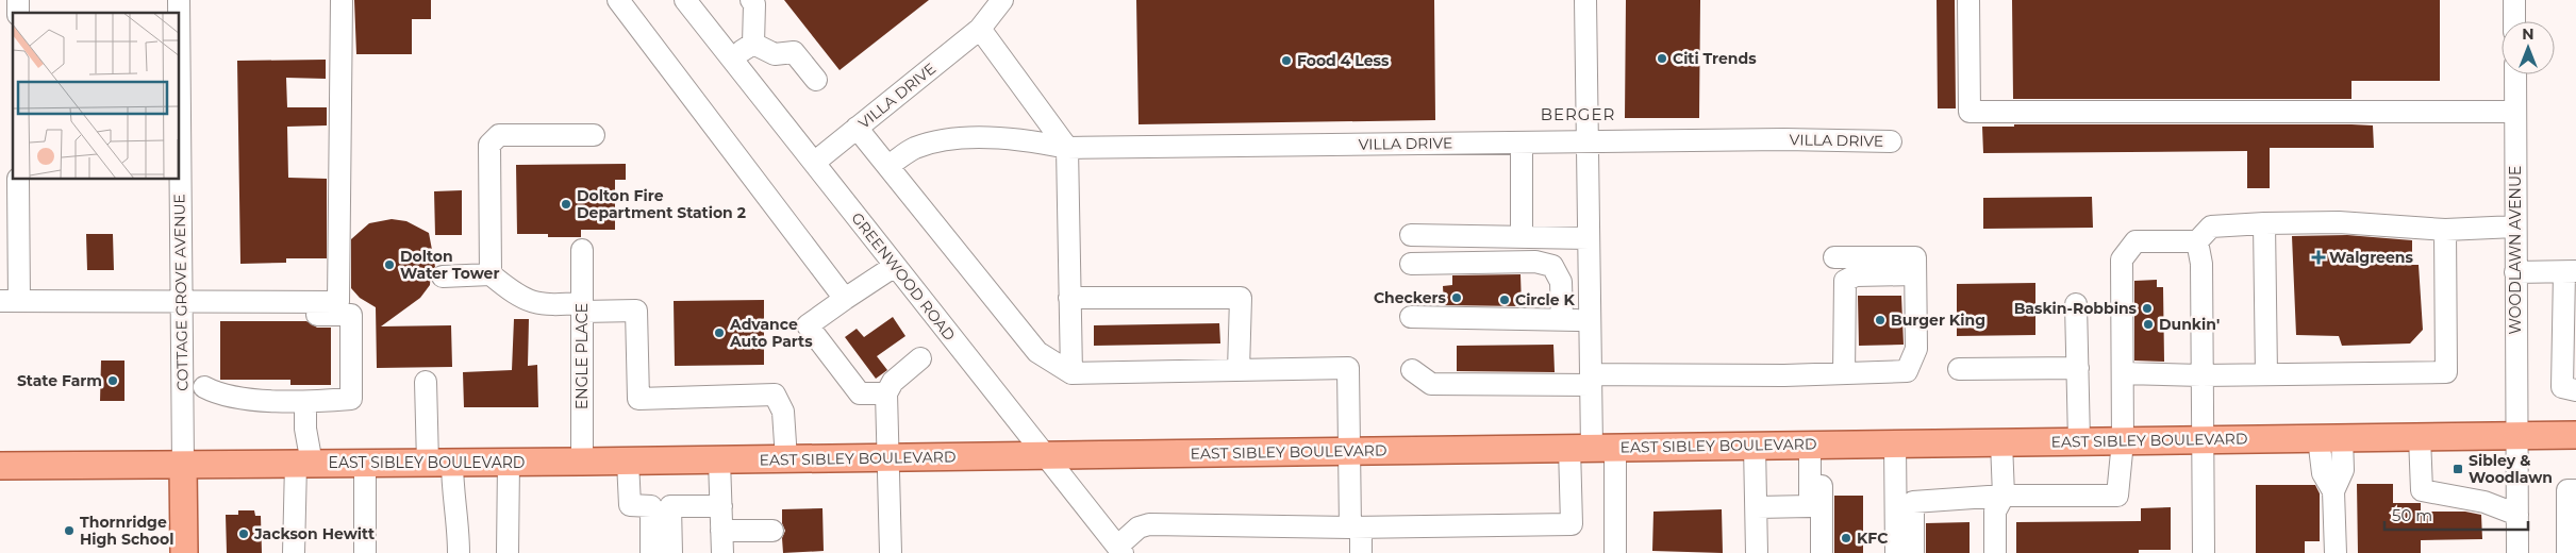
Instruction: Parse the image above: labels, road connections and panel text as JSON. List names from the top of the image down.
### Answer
{
  "streets": {
    "main road": ["COTTAGE GROVE AVENUE", "EAST SIBLEY BOULEVARD"],
    "street": [
      "VILLA DRIVE",
      "WOODLAWN AVENUE",
      "GREENWOOD ROAD",
      "ENGLE PLACE"
    ]
  },
  "crossings": [
    ["VILLA DRIVE", "GREENWOOD ROAD"],
    ["WOODLAWN AVENUE", "EAST SIBLEY BOULEVARD"],
    ["GREENWOOD ROAD", "EAST SIBLEY BOULEVARD"],
    ["COTTAGE GROVE AVENUE", "EAST SIBLEY BOULEVARD"],
    ["ENGLE PLACE", "EAST SIBLEY BOULEVARD"]
  ],
  "districts": ["BERGER"],
  "places": {
    "other": [
      "Citi Trends",
      "Food 4 Less",
      "Dolton Fire Department Station 2",
      "Dolton Water Tower",
      "Checkers",
      "Circle K",
      "Baskin-Robbins",
      "Burger King",
      "Dunkin'",
      "Advance Auto Parts",
      "State Farm",
      "Thornridge High School",
      "Jackson Hewitt",
      "KFC"
    ],
    "health": ["Walgreens"],
    "transit": ["Sibley & Woodlawn"]
  },
  "scale_bar": "50 m",
  "north": "top"
}
